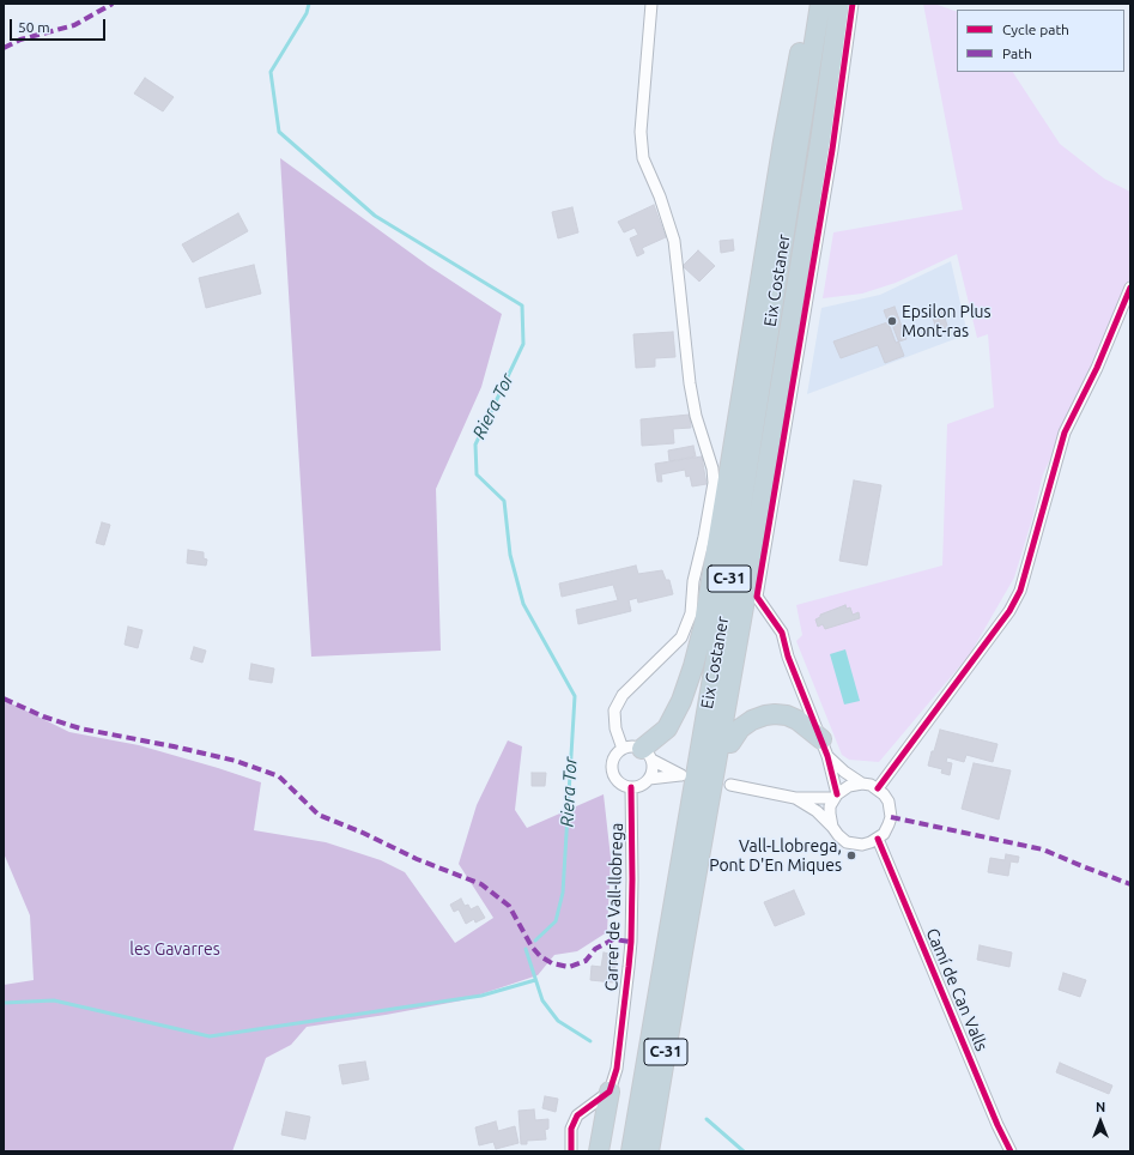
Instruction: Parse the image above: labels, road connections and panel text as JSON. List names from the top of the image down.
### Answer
{
  "streets": {
    "highway": ["Eix Costaner", "C-31"],
    "street": ["Carrer de Vall-llobrega", "Camí de Can Valls"]
  },
  "water": ["Riera Tor"],
  "parks": ["les Gavarres"],
  "places": ["Epsilon Plus Mont-ras", "Vall-Llobrega, Pont D'En Miques"],
  "legend": ["Cycle path", "Path"],
  "scale_bar": "50 m",
  "north": "top"
}
